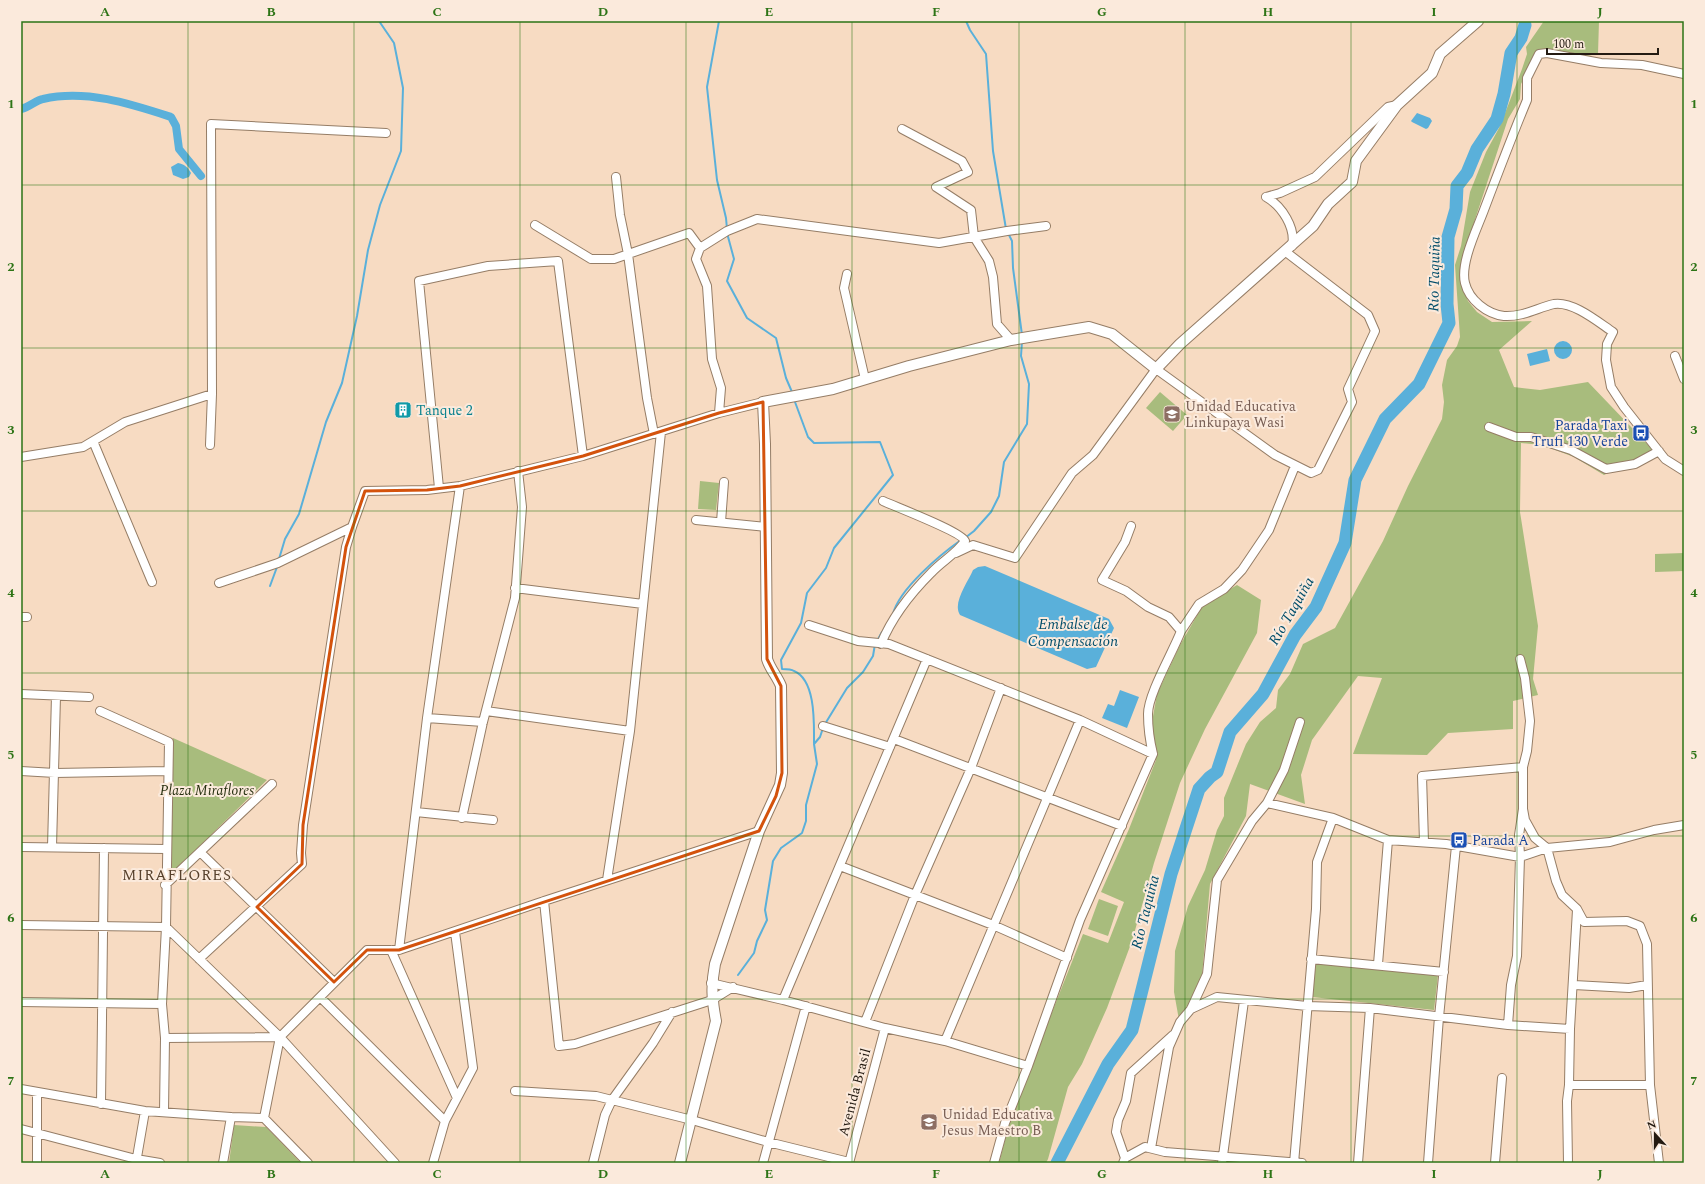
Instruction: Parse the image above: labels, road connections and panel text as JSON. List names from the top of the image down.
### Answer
{
  "streets": {
    "street": ["Avenida Brasil"]
  },
  "districts": ["MIRAFLORES"],
  "water": ["Río Taquiña", "Embalse de Compensación"],
  "parks": ["Plaza Miraflores"],
  "places": {
    "building": ["Tanque 2"],
    "school or university": ["Unidad Educativa Linkupaya Wasi", "Unidad Educativa Jesus Maestro B"],
    "bus stop": ["Parada Taxi Trufi 130 Verde", "Parada A"]
  },
  "scale_bar": "100 m",
  "north": "top",
  "grid": {
    "columns": [
      "A",
      "B",
      "C",
      "D",
      "E",
      "F",
      "G",
      "H",
      "I",
      "J"
    ],
    "rows": [
      "1",
      "2",
      "3",
      "4",
      "5",
      "6",
      "7"
    ]
  }
}
